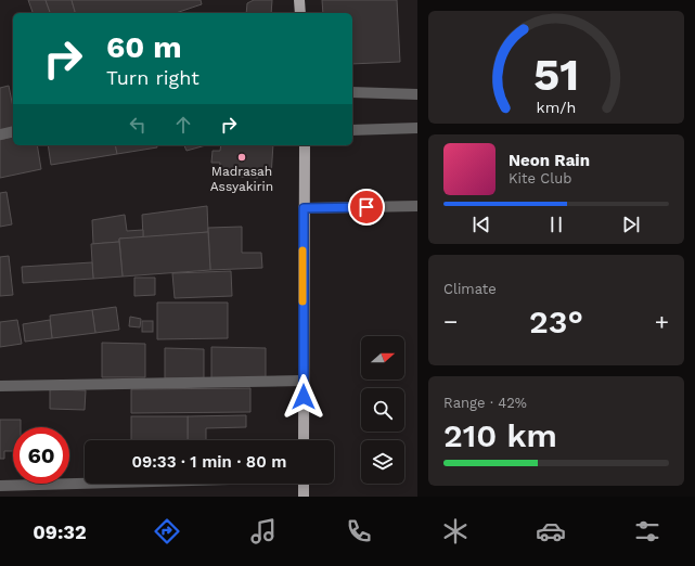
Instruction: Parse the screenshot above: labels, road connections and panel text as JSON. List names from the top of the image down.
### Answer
{
  "places": ["Madrasah Assyakirin"],
  "north": "right",
  "page": {
    "turn": ["60 m", "Turn right"],
    "song": ["Neon Rain", "Kite Club"],
    "tile": [
      "Climate",
      ["Range · 42%", "210 km"]
    ],
    "heat": ["−", "23°", "+"],
    "limit": "60",
    "trip": "09:33 · 1 min · 80 m",
    "tabs": "09:32",
    "gauge": ["51", "km/h"]
  }
}
